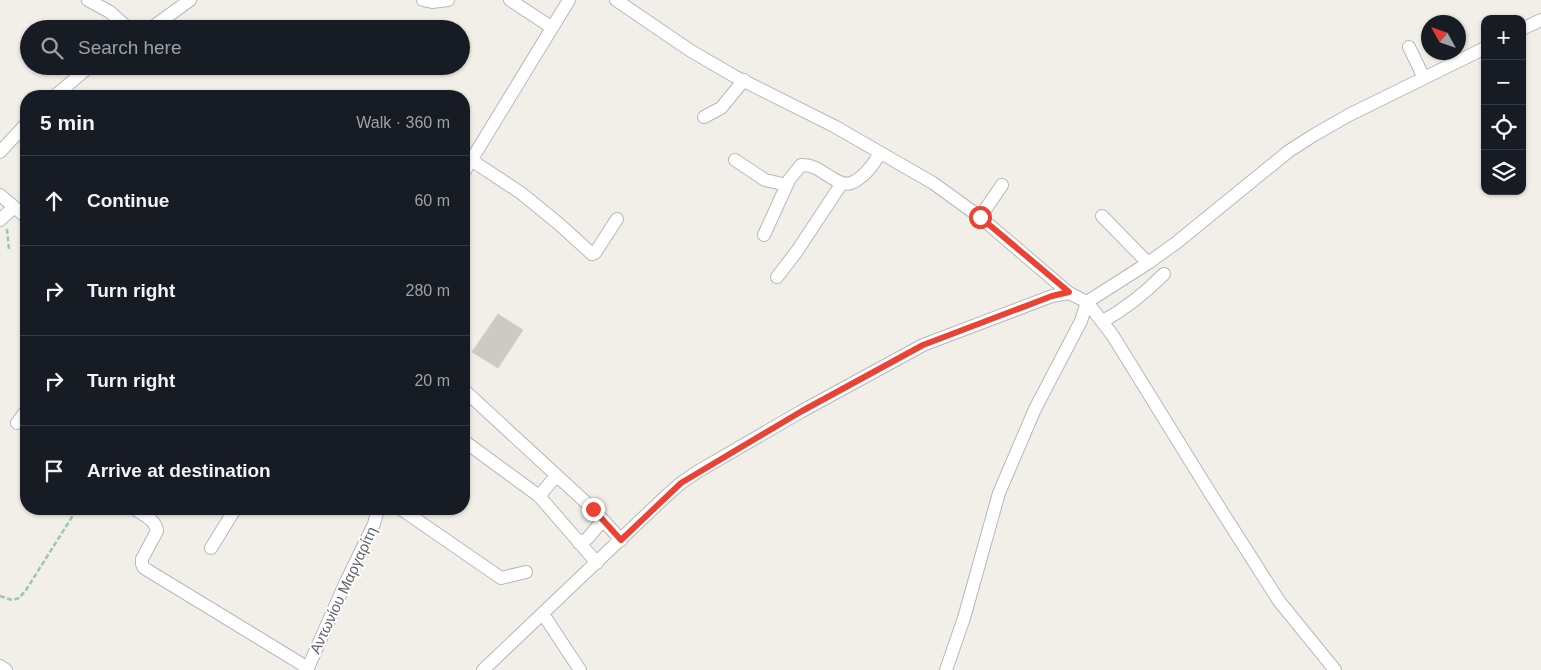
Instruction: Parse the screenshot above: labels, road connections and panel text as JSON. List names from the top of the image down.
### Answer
{
  "streets": {
    "street": ["Αντωνίου Μαργαρίτη"]
  },
  "north": "top left",
  "page": {
    "map_buttons": ["+", "−"],
    "search": "Search here",
    "heading": ["5 min", "Walk · 360 m"],
    "list": [
      ["Continue", "60 m"],
      ["Turn right", "280 m"],
      ["Turn right", "20 m"],
      "Arrive at destination"
    ]
  }
}
